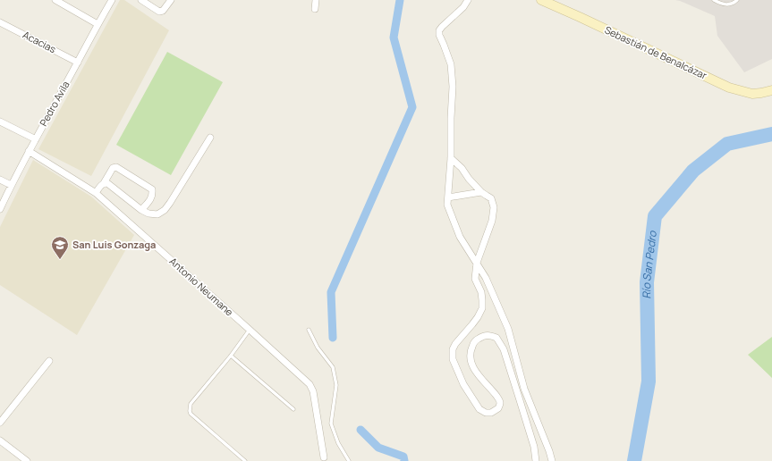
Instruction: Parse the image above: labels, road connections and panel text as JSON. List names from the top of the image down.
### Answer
{
  "streets": {
    "main road": ["Sebastián de Benalcázar"],
    "street": ["Acacias", "Pedro Avila", "Antonio Neumane"]
  },
  "crossings": [
    ["Acacias", "Pedro Avila"],
    ["Pedro Avila", "Antonio Neumane"]
  ],
  "water": ["Río San Pedro"],
  "places": {
    "school or university": ["San Luis Gonzaga"]
  }
}
